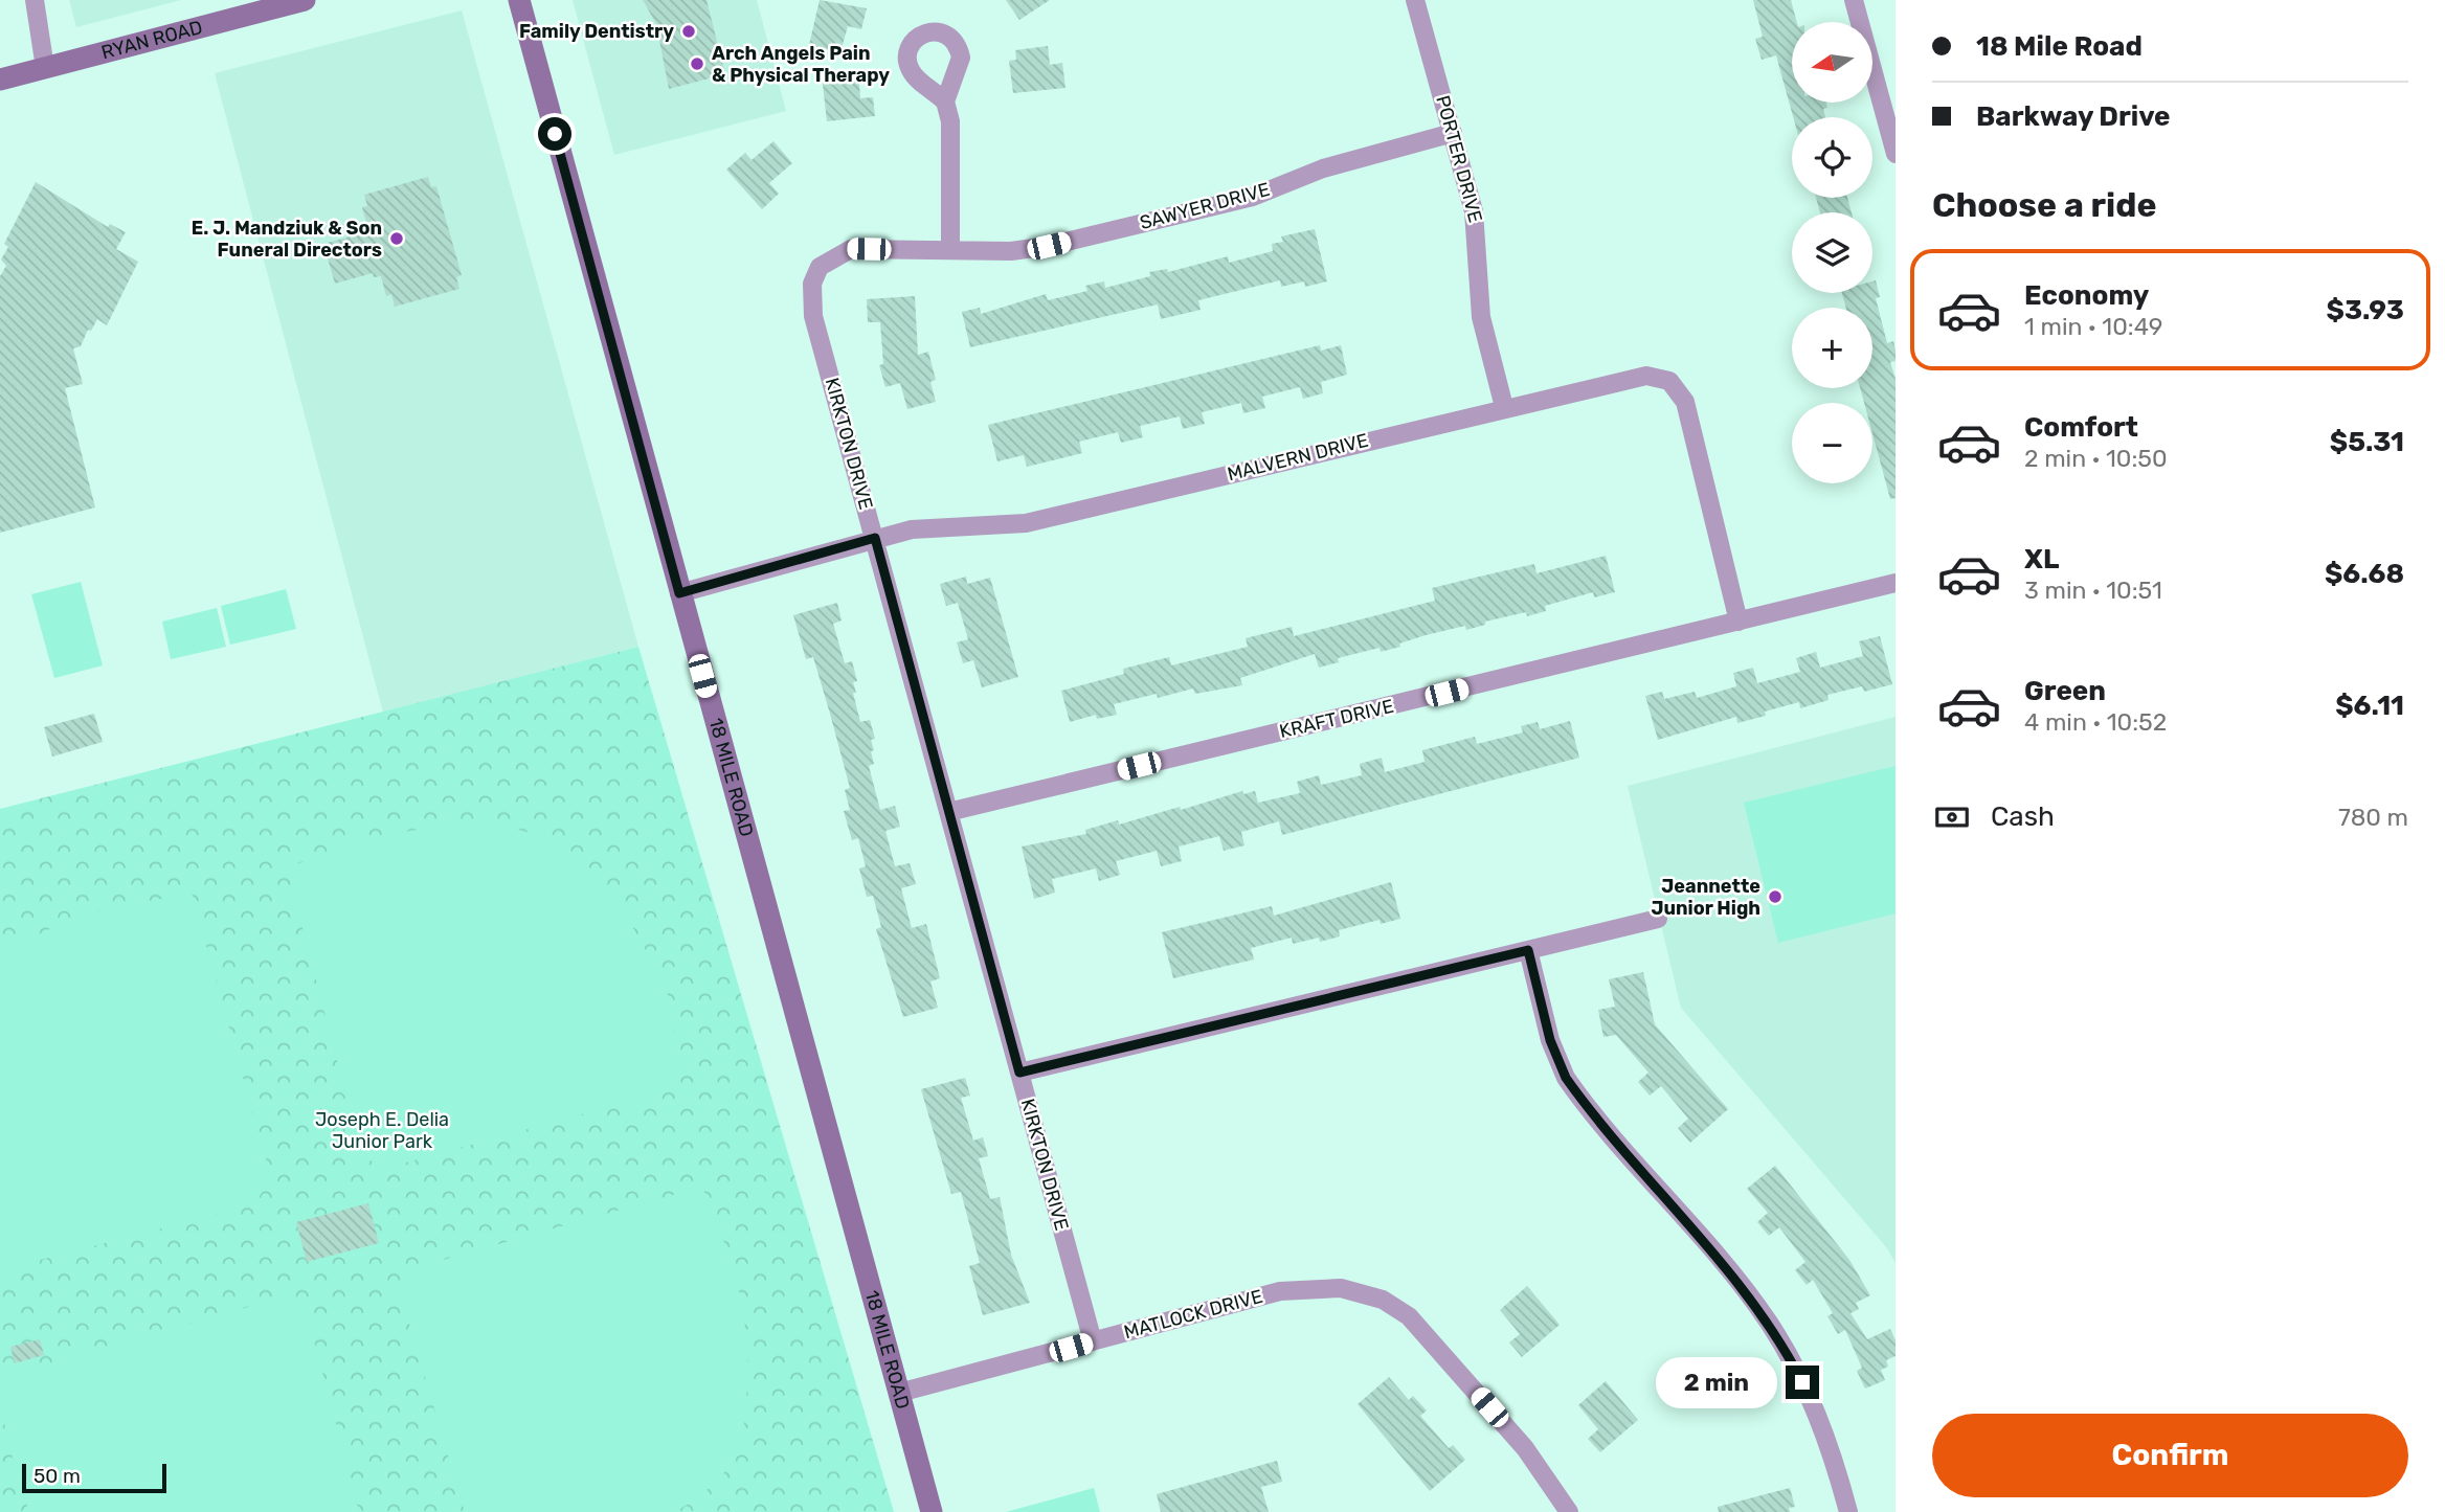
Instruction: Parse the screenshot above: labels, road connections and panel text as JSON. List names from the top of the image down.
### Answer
{
  "streets": {
    "main road": ["RYAN ROAD", "18 MILE ROAD"],
    "street": [
      "PORTER DRIVE",
      "SAWYER DRIVE",
      "KIRKTON DRIVE",
      "MALVERN DRIVE",
      "KRAFT DRIVE",
      "MATLOCK DRIVE"
    ]
  },
  "crossings": [
    ["PORTER DRIVE", "SAWYER DRIVE"],
    ["PORTER DRIVE", "MALVERN DRIVE"],
    ["SAWYER DRIVE", "KIRKTON DRIVE"],
    ["KIRKTON DRIVE", "MALVERN DRIVE"],
    ["KIRKTON DRIVE", "KRAFT DRIVE"],
    ["KIRKTON DRIVE", "MATLOCK DRIVE"],
    ["MALVERN DRIVE", "KRAFT DRIVE"],
    ["MALVERN DRIVE", "18 MILE ROAD"],
    ["18 MILE ROAD", "MATLOCK DRIVE"]
  ],
  "parks": ["Joseph E. Delia Junior Park"],
  "places": [
    "Family Dentistry",
    "Arch Angels Pain & Physical Therapy",
    "E. J. Mandziuk & Son Funeral Directors",
    "Jeannette Junior High"
  ],
  "scale_bar": "50 m",
  "north": "left",
  "page": {
    "banner": ["18 Mile Road", "Barkway Drive"],
    "map_buttons": ["+", "−"],
    "heading": "Choose a ride",
    "list": [
      {
        "name": "Economy",
        "note": "1 min · 10:49",
        "value": "$3.93"
      },
      {
        "name": "Comfort",
        "note": "2 min · 10:50",
        "value": "$5.31"
      },
      {
        "name": "XL",
        "note": "3 min · 10:51",
        "value": "$6.68"
      },
      {
        "name": "Green",
        "note": "4 min · 10:52",
        "value": "$6.11"
      }
    ],
    "pay": ["Cash", "780 m"],
    "bubble": "2 min",
    "buttons": "Confirm",
    "scale": "50 m"
  }
}
